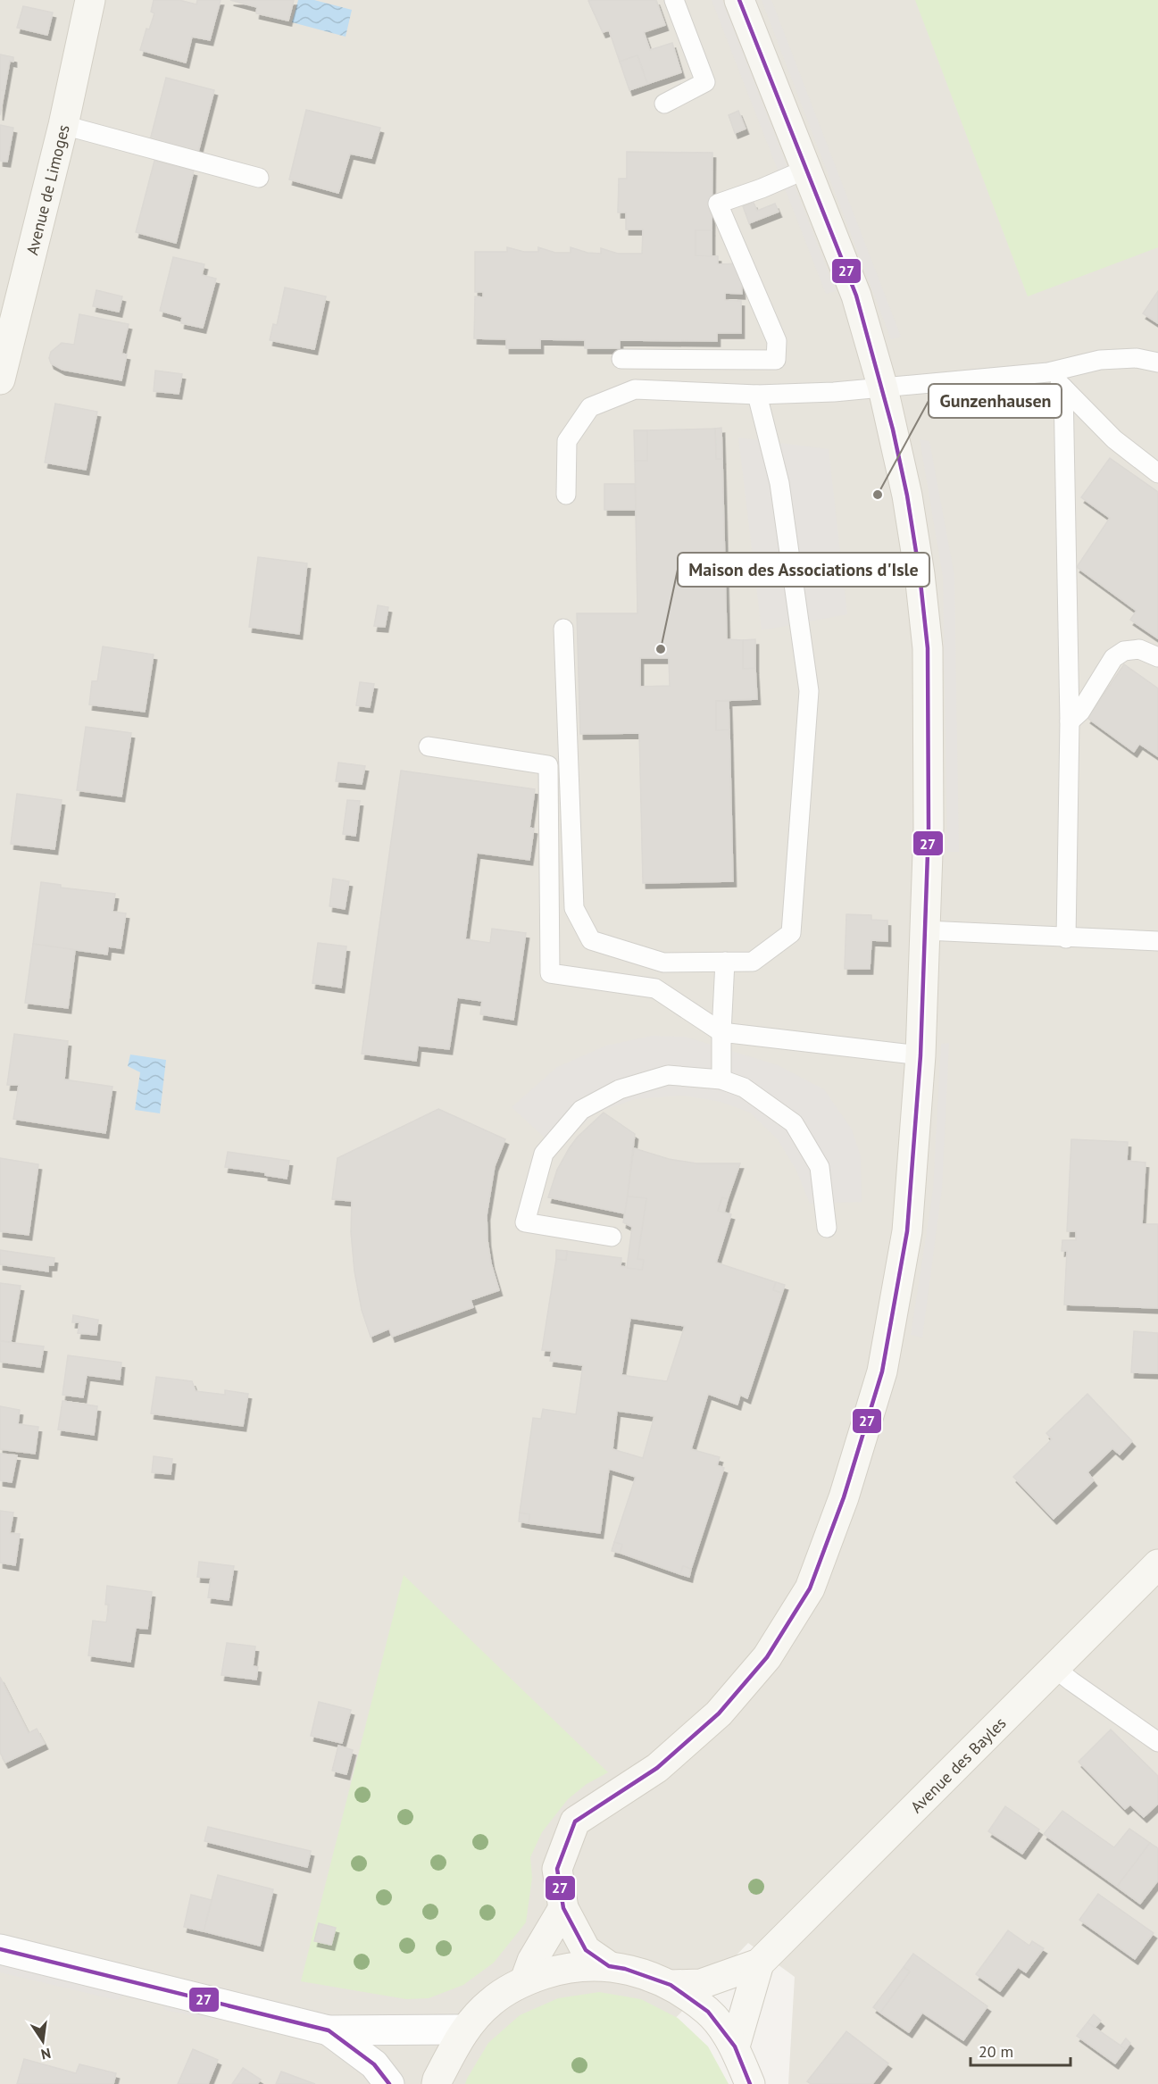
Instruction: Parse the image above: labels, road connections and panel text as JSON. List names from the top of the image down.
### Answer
{
  "streets": {
    "main road": ["Avenue de Limoges", "Avenue des Bayles"]
  },
  "places": ["Gunzenhausen", "Maison des Associations d'Isle"],
  "lines": ["transit line 27"],
  "scale_bar": "20 m",
  "north": "bottom"
}
